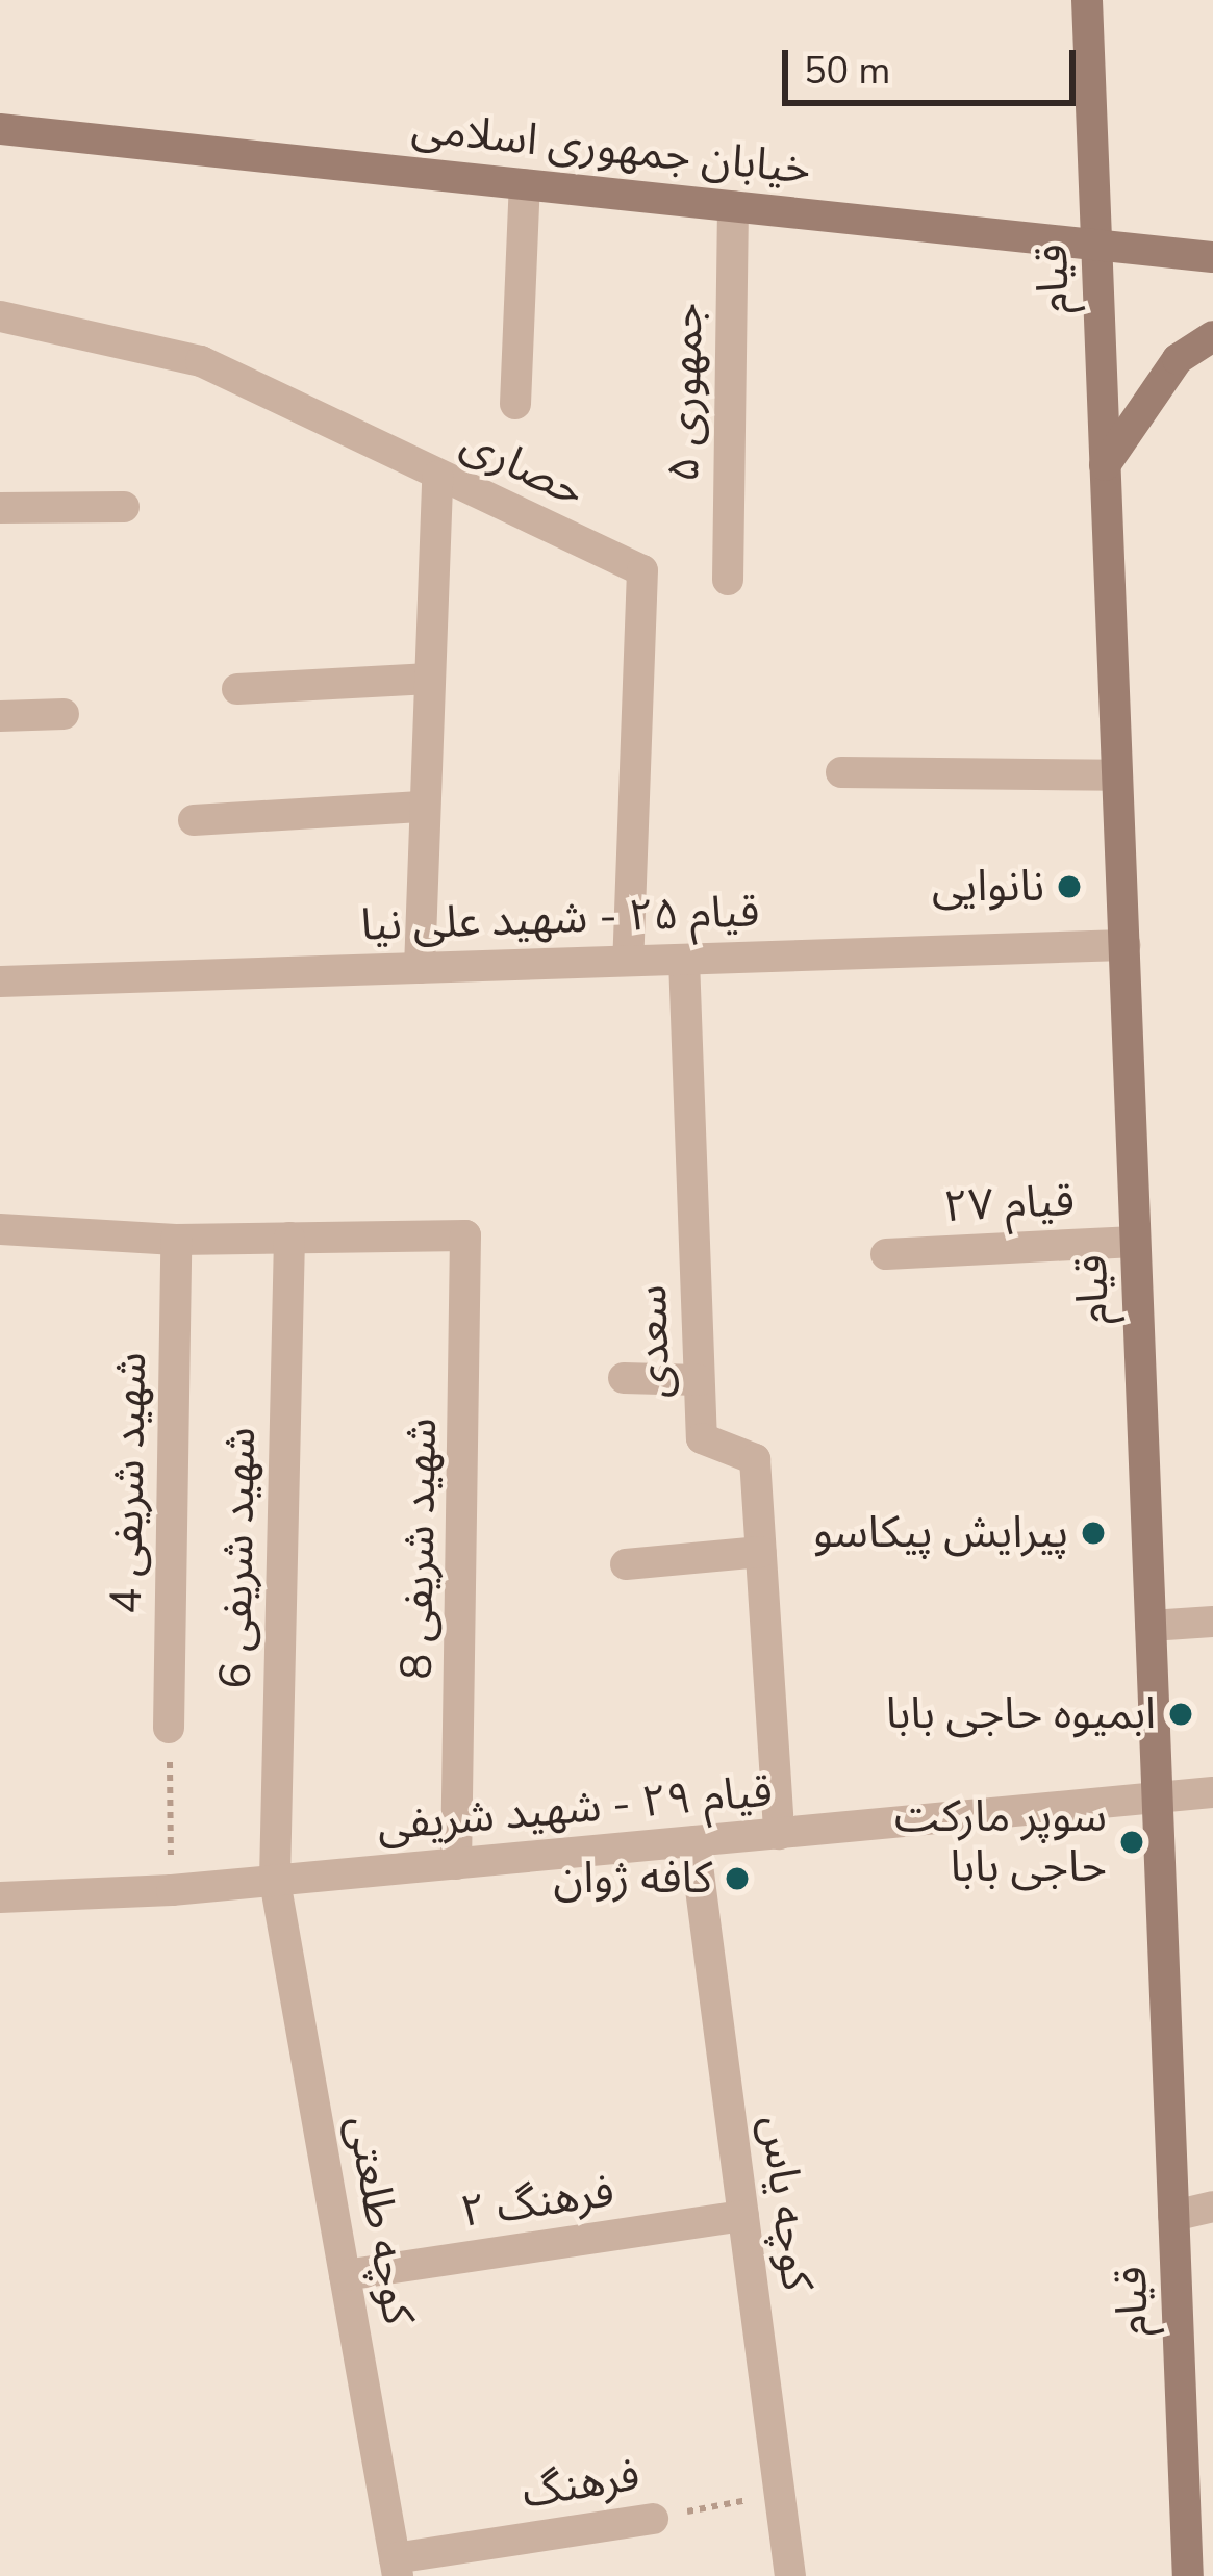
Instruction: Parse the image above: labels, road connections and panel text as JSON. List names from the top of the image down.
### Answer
{
  "streets": {
    "main road": ["خیابان جمهوری اسلامی", "قیام"],
    "street": [
      "جمهوری ۵",
      "حصاری",
      "قیام ۲۵ - شهید علی نیا",
      "قیام ۲۷",
      "سعدی",
      "شهید شریفی 4",
      "شهید شریفی 8",
      "شهید شریفی 6",
      "قیام ۲۹ - شهید شریفی",
      "فرهنگ ۲",
      "کوچه یاس",
      "کوچه طلعتی",
      "فرهنگ"
    ]
  },
  "crossings": [
    ["خیابان جمهوری اسلامی", "قیام"],
    ["خیابان جمهوری اسلامی", "جمهوری ۵"],
    ["قیام", "قیام ۲۵ - شهید علی نیا"],
    ["قیام", "قیام ۲۷"],
    ["قیام", "قیام ۲۹ - شهید شریفی"],
    ["حصاری", "قیام ۲۵ - شهید علی نیا"],
    ["قیام ۲۵ - شهید علی نیا", "سعدی"],
    ["سعدی", "قیام ۲۹ - شهید شریفی"],
    ["شهید شریفی 8", "شهید شریفی 6"],
    ["شهید شریفی 8", "قیام ۲۹ - شهید شریفی"],
    ["شهید شریفی 6", "قیام ۲۹ - شهید شریفی"],
    ["شهید شریفی 6", "کوچه طلعتی"],
    ["قیام ۲۹ - شهید شریفی", "کوچه یاس"],
    ["قیام ۲۹ - شهید شریفی", "کوچه طلعتی"],
    ["فرهنگ ۲", "کوچه یاس"],
    ["فرهنگ ۲", "کوچه طلعتی"],
    ["کوچه یاس", "فرهنگ"],
    ["کوچه طلعتی", "فرهنگ"]
  ],
  "places": [
    "نانوایی",
    "پیرایش پیکاسو",
    "ابمیوه حاجی بابا",
    "سوپر مارکت حاجی بابا",
    "کافه ژوان"
  ],
  "scale_bar": "50 m"
}
